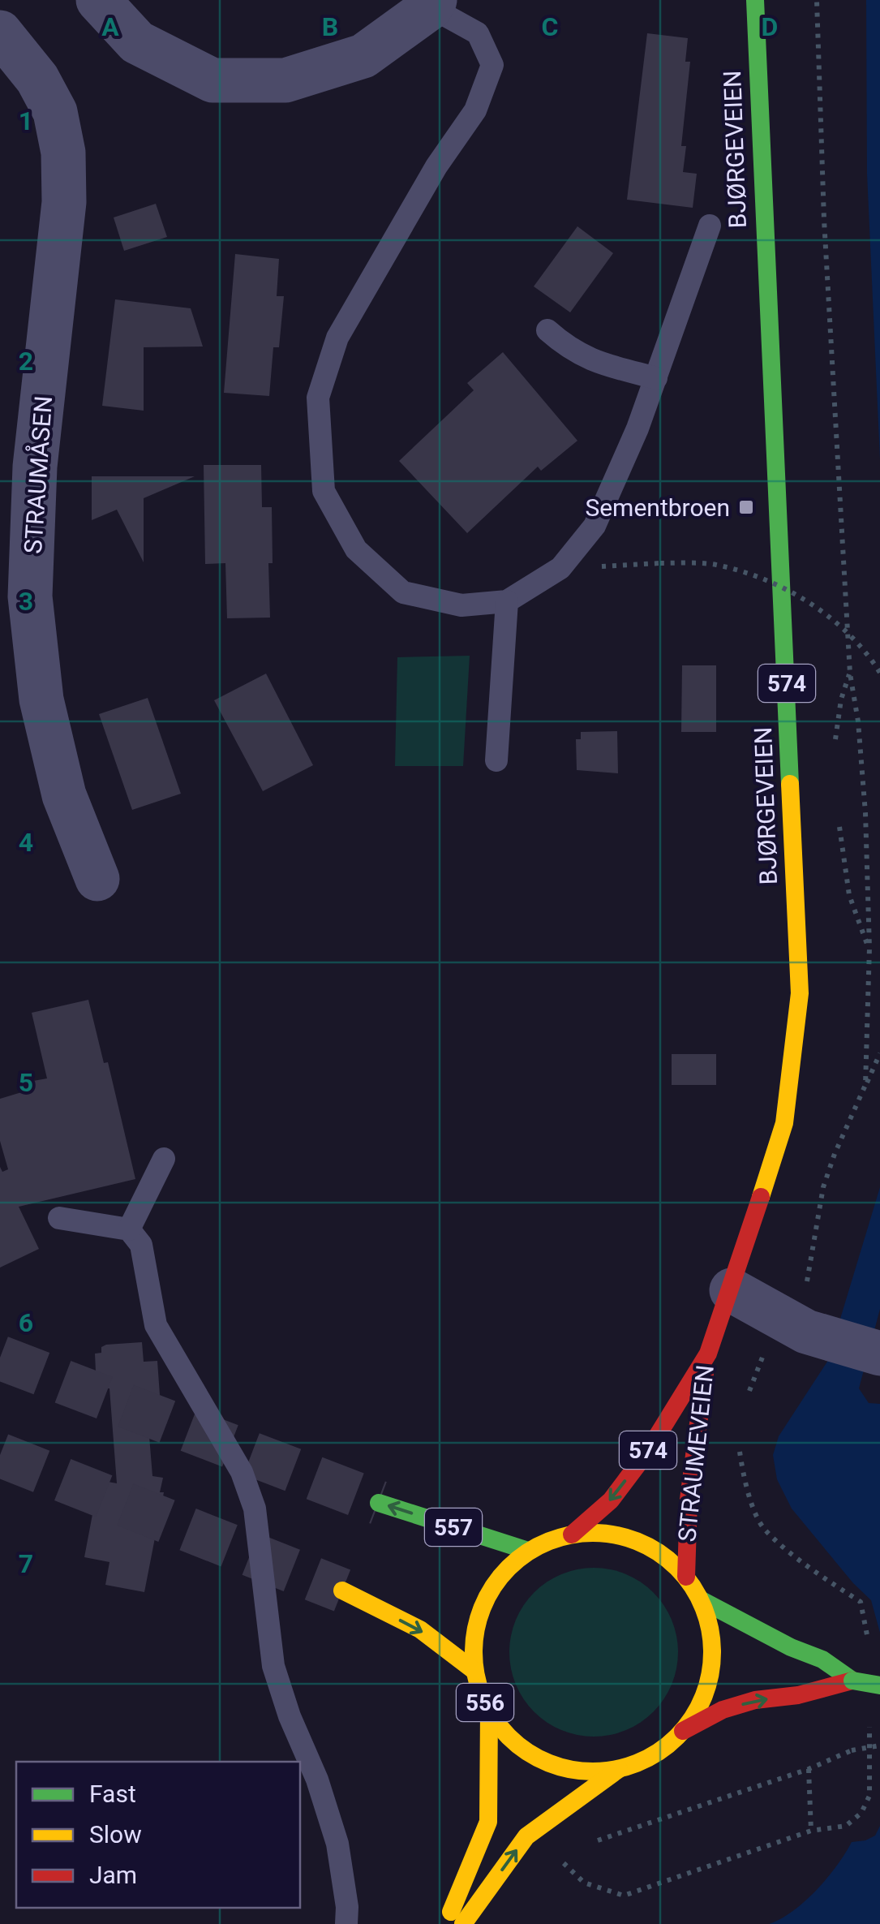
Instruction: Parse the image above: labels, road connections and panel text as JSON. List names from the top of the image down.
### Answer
{
  "streets": {
    "main road": [
      "BJØRGEVEIEN",
      "574",
      "STRAUMEVEIEN",
      "557",
      "556"
    ],
    "street": ["STRAUMÅSEN"]
  },
  "crossings": [
    ["BJØRGEVEIEN", "STRAUMEVEIEN"],
    ["STRAUMEVEIEN", "557"],
    ["STRAUMEVEIEN", "556"],
    ["557", "556"]
  ],
  "one_way": ["STRAUMEVEIEN"],
  "places": {
    "transit": ["Sementbroen"]
  },
  "legend": ["Fast", "Slow", "Jam"],
  "grid": {
    "columns": [
      "A",
      "B",
      "C",
      "D"
    ],
    "rows": [
      "1",
      "2",
      "3",
      "4",
      "5",
      "6",
      "7"
    ]
  }
}
